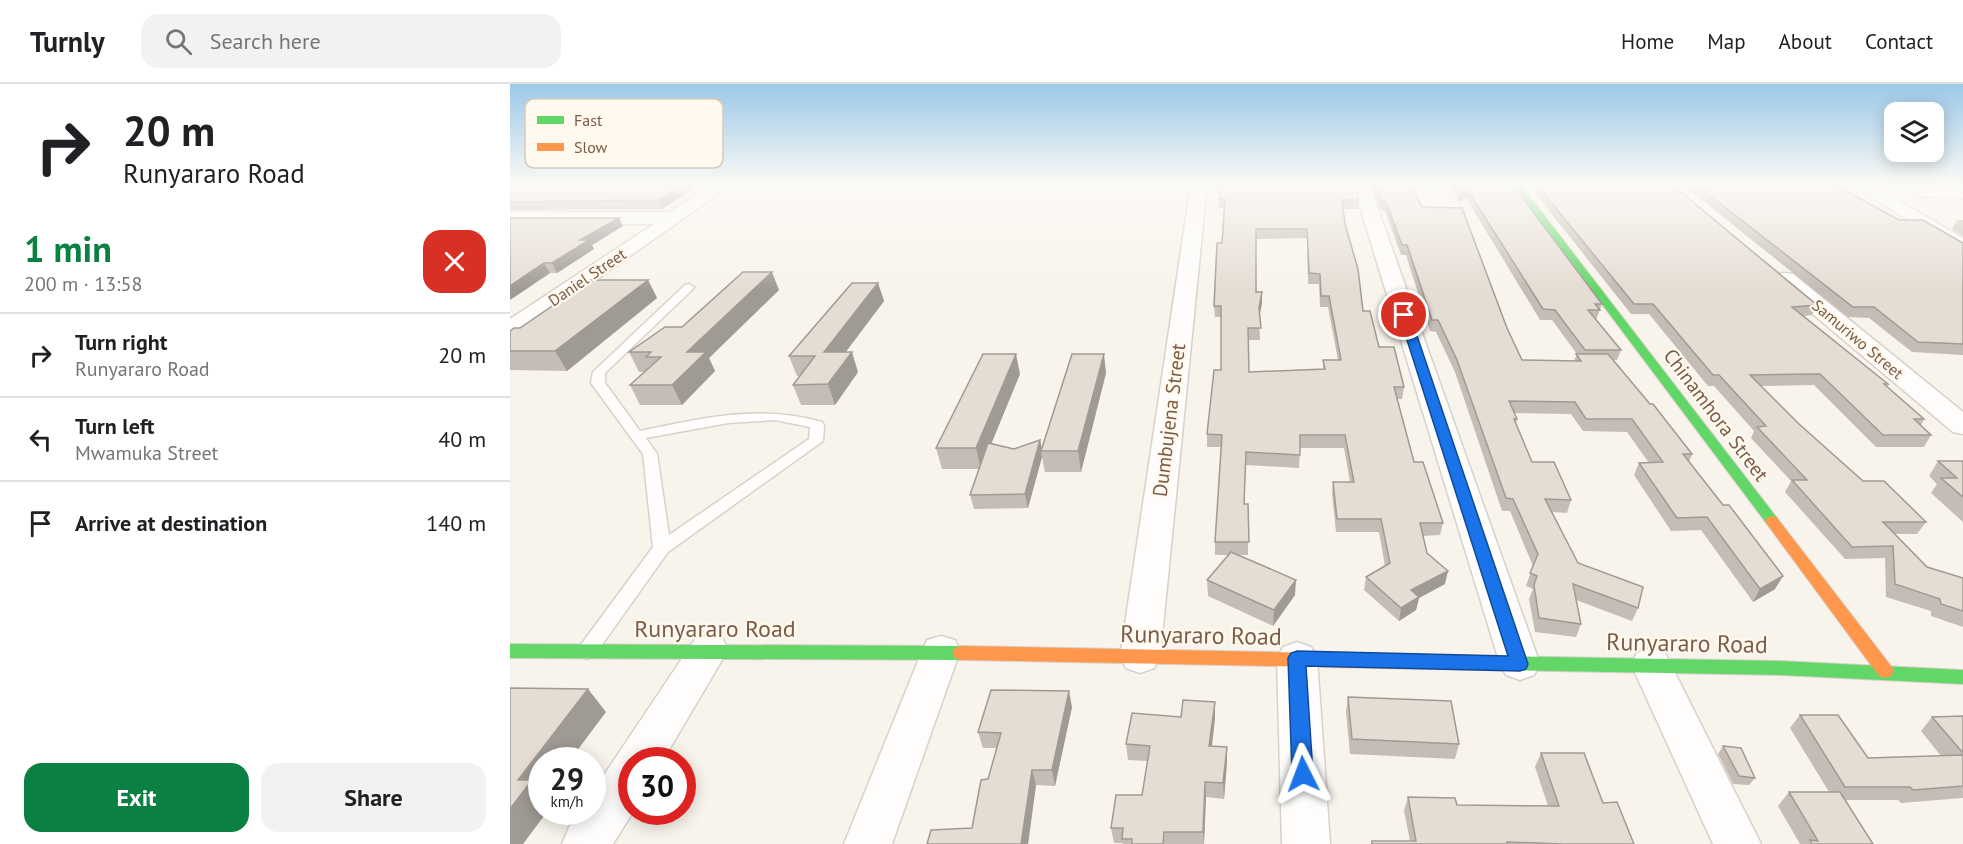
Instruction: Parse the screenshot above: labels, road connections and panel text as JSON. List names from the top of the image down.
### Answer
{
  "streets": {
    "street": [
      "Daniel Street",
      "Samuriwo Street",
      "Chinamhora Street",
      "Dumbujena Street",
      "Runyararo Road"
    ]
  },
  "crossings": [
    ["Chinamhora Street", "Runyararo Road"],
    ["Dumbujena Street", "Runyararo Road"]
  ],
  "legend": ["Fast", "Slow"],
  "page": {
    "header": "Turnly",
    "search": "Search here",
    "nav": [
      "Home",
      "Map",
      "About",
      "Contact"
    ],
    "turn": ["20 m", "Runyararo Road"],
    "heading": ["1 min", "200 m · 13:58"],
    "list": [
      {
        "name": "Turn right",
        "note": "Runyararo Road",
        "value": "20 m"
      },
      {
        "name": "Turn left",
        "note": "Mwamuka Street",
        "value": "40 m"
      },
      {
        "name": "Arrive at destination",
        "value": "140 m"
      }
    ],
    "speed": "29 km/h",
    "limit": "30",
    "buttons": ["Exit", "Share"]
  }
}
